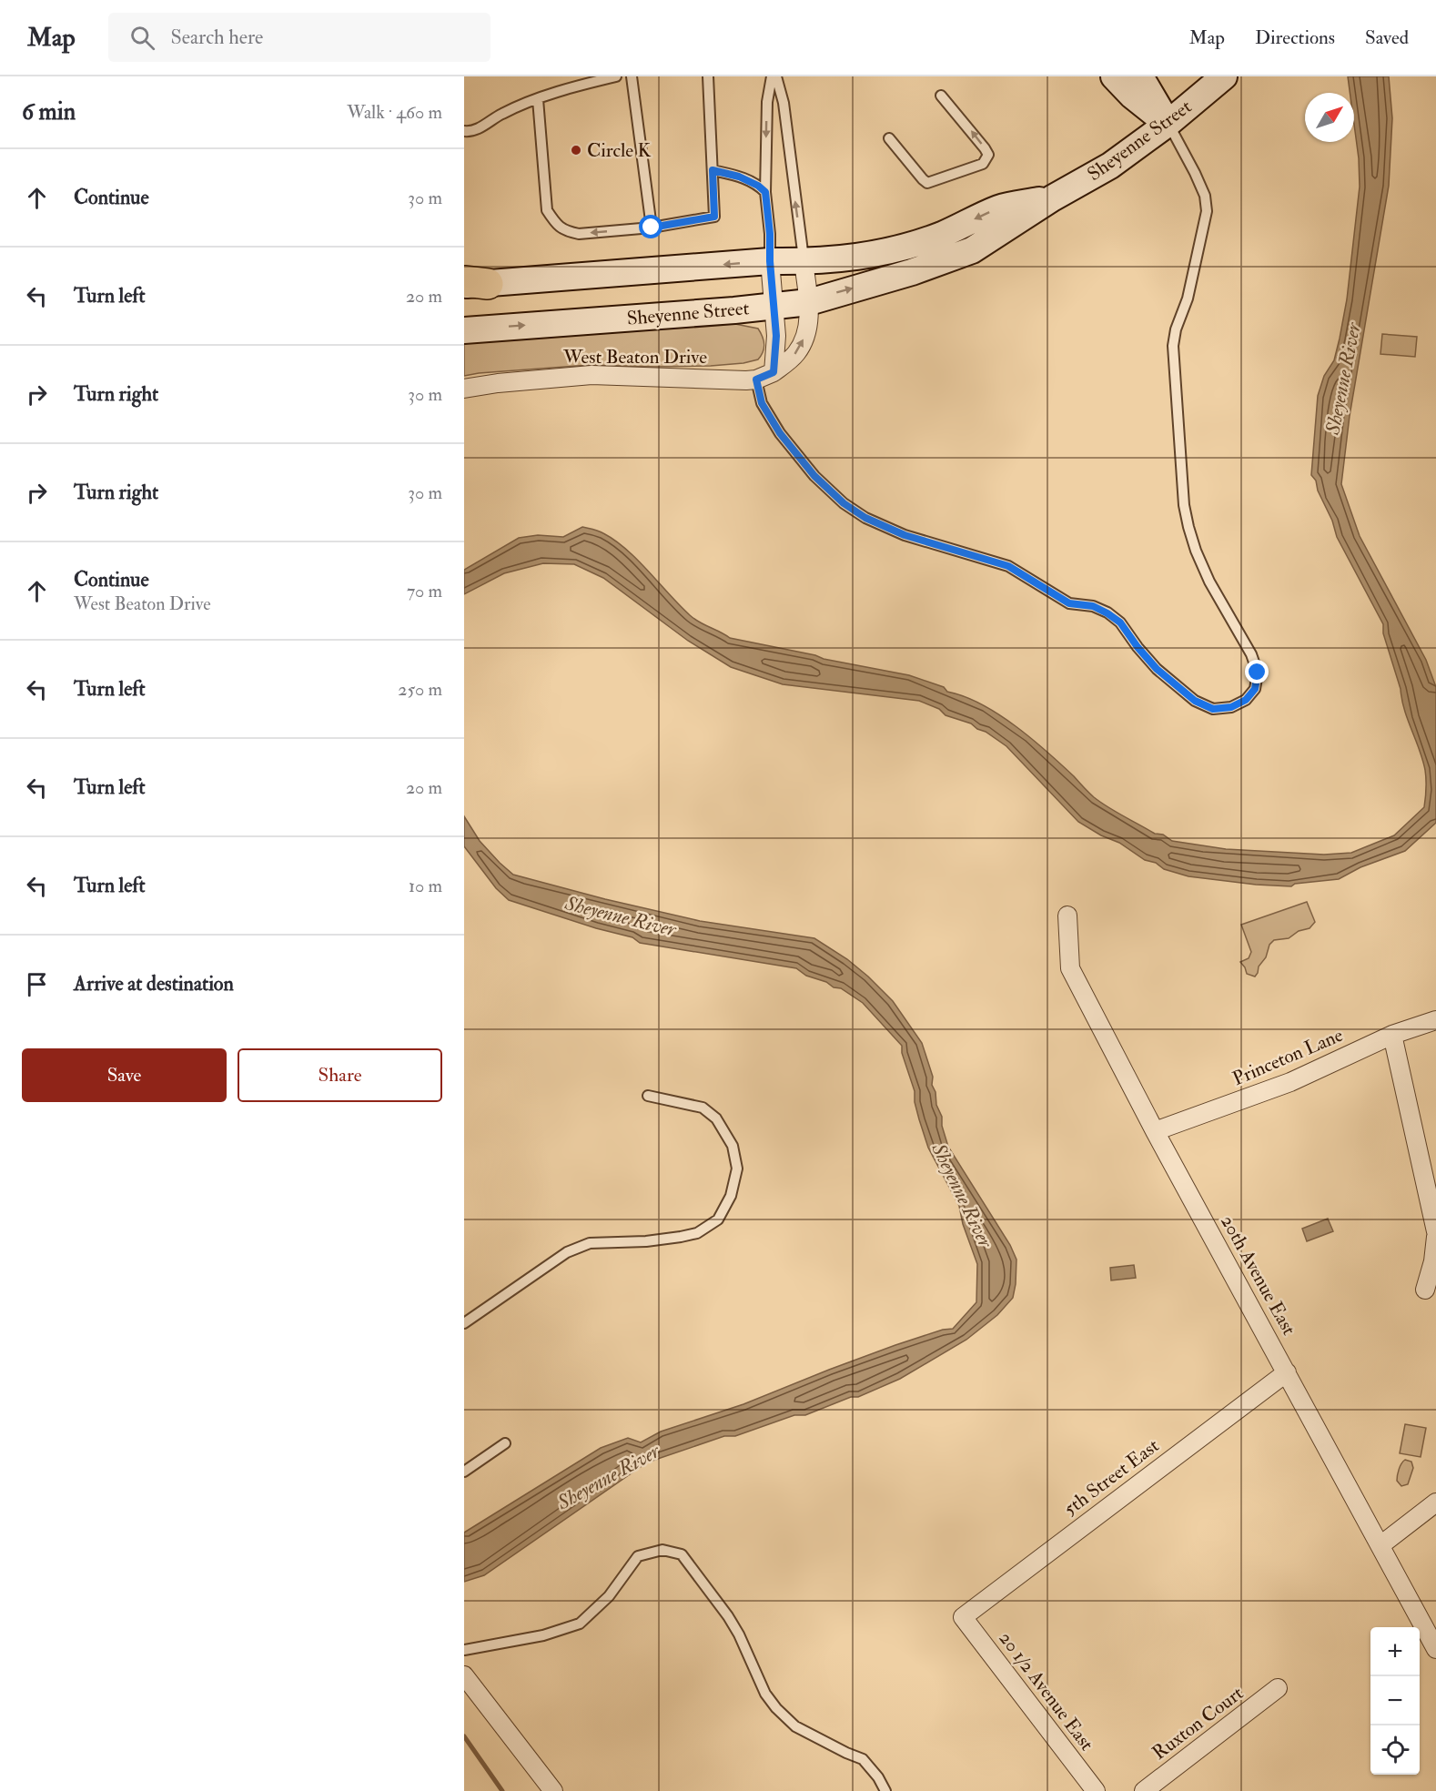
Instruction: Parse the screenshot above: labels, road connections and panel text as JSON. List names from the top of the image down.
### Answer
{
  "streets": {
    "main road": ["Sheyenne Street"],
    "street": [
      "West Beaton Drive",
      "Princeton Lane",
      "20th Avenue East",
      "5th Street East",
      "20 1/2 Avenue East",
      "Ruxton Court"
    ]
  },
  "crossings": [
    ["Sheyenne Street", "West Beaton Drive"],
    ["Princeton Lane", "20th Avenue East"],
    ["20th Avenue East", "5th Street East"],
    ["5th Street East", "20 1/2 Avenue East"]
  ],
  "water": ["Sheyenne River"],
  "places": ["Circle K"],
  "north": "top right",
  "page": {
    "header": "Map",
    "search": "Search here",
    "nav": ["Map", "Directions", "Saved"],
    "heading": ["6 min", "Walk · 460 m"],
    "list": [
      ["Continue", "30 m"],
      ["Turn left", "20 m"],
      ["Turn right", "30 m"],
      ["Turn right", "30 m"],
      ["Continue", "West Beaton Drive", "70 m"],
      ["Turn left", "250 m"],
      ["Turn left", "20 m"],
      ["Turn left", "10 m"],
      "Arrive at destination"
    ],
    "buttons": ["Save", "Share"],
    "map_buttons": ["+", "−"]
  }
}
